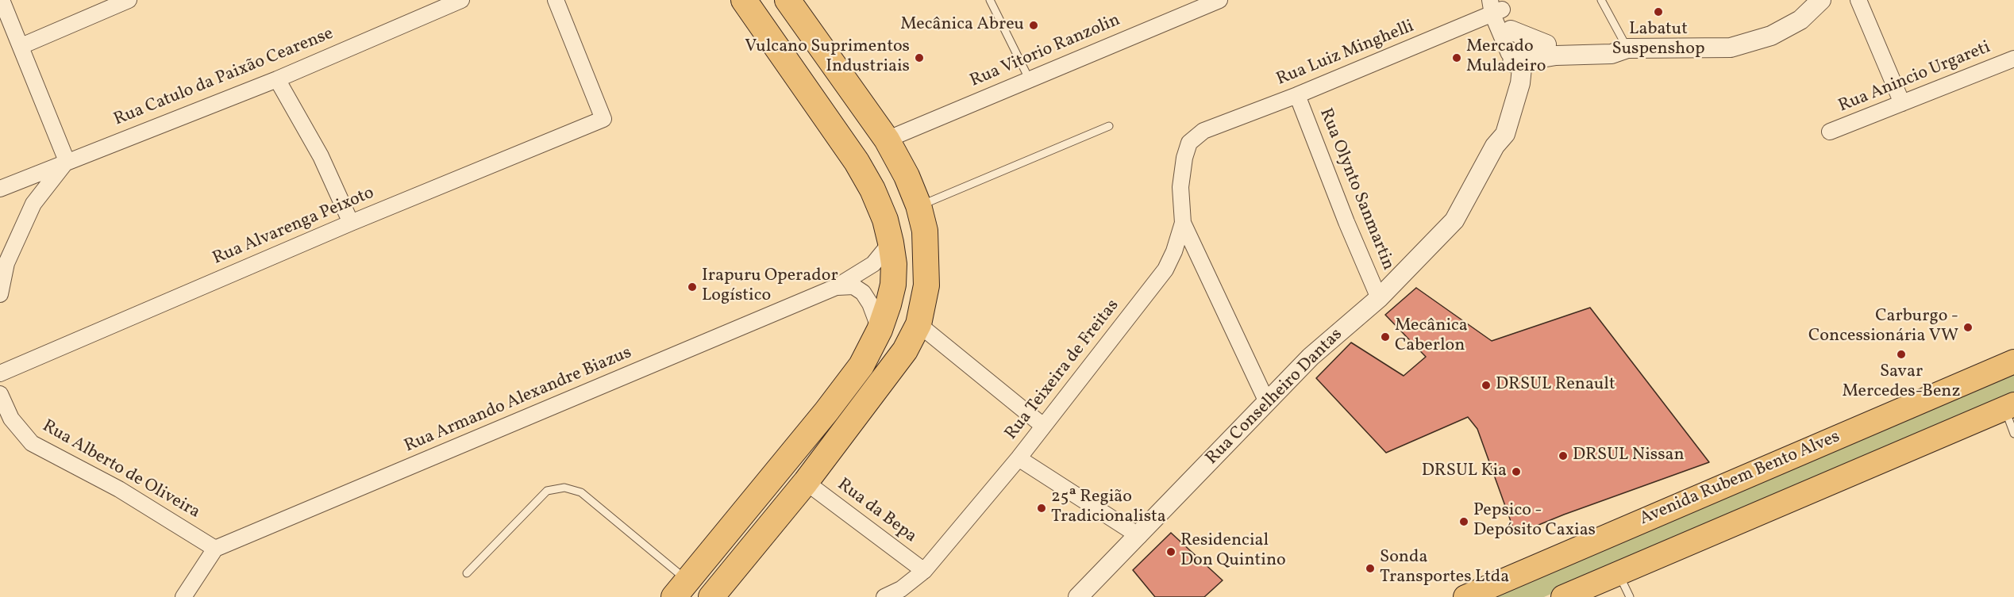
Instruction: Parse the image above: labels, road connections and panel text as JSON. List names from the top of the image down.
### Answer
{
  "streets": {
    "main road": ["Avenida Rubem Bento Alves"],
    "street": [
      "Rua Vitorio Ranzolin",
      "Rua Luiz Minghelli",
      "Rua Catulo da Paixão Cearense",
      "Rua Anincio Urgareti",
      "Rua Olynto Sanmartin",
      "Rua Alvarenga Peixoto",
      "Rua Teixeira de Freitas",
      "Rua Conselheiro Dantas",
      "Rua Armando Alexandre Biazus",
      "Rua Alberto de Oliveira",
      "Rua da Bepa"
    ]
  },
  "crossings": [
    ["Rua Luiz Minghelli", "Rua Olynto Sanmartin"],
    ["Rua Luiz Minghelli", "Rua Teixeira de Freitas"],
    ["Rua Olynto Sanmartin", "Rua Conselheiro Dantas"],
    ["Rua Teixeira de Freitas", "Rua da Bepa"],
    ["Rua Armando Alexandre Biazus", "Rua Alberto de Oliveira"]
  ],
  "places": [
    "Labatut Suspenshop",
    "Mecânica Abreu",
    "Vulcano Suprimentos Industriais",
    "Mercado Muladeiro",
    "Irapuru Operador Logístico",
    "Carburgo - Concessionária VW",
    "Mecânica Caberlon",
    "Savar Mercedes-Benz",
    "DRSUL Renault",
    "DRSUL Nissan",
    "DRSUL Kia",
    "25ª Região Tradicionalista",
    "Pepsico - Depósito Caxias",
    "Residencial Don Quintino",
    "Sonda Transportes Ltda"
  ]
}
